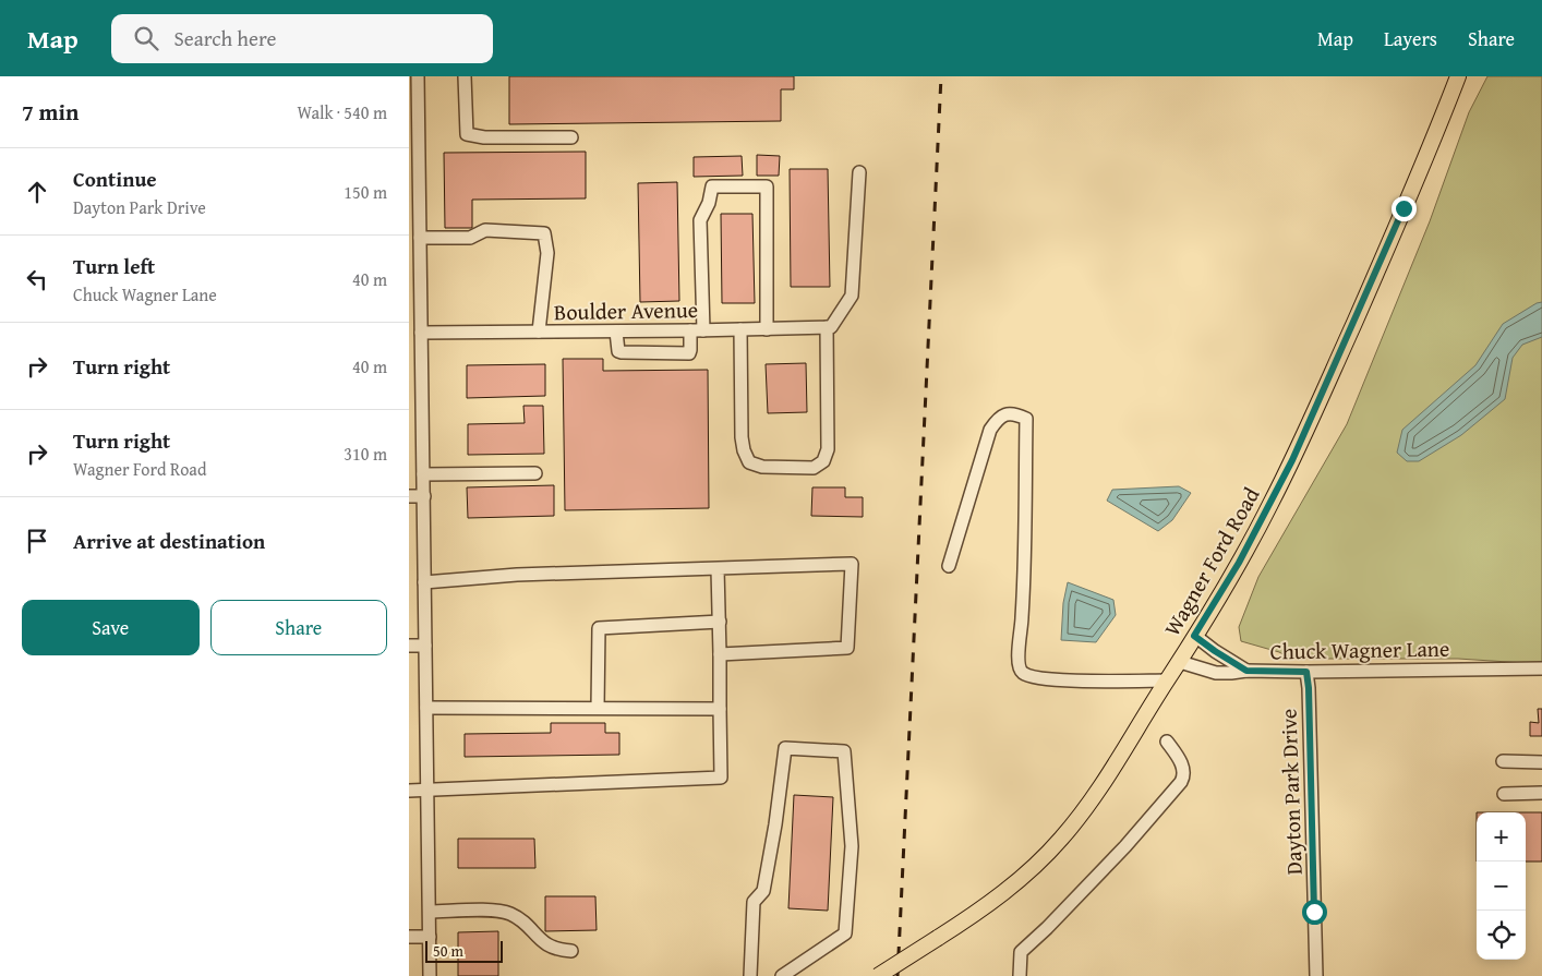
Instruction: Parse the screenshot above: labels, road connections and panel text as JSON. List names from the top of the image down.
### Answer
{
  "streets": {
    "main road": ["Wagner Ford Road"],
    "street": ["Boulder Avenue", "Chuck Wagner Lane", "Dayton Park Drive"]
  },
  "crossings": [
    ["Wagner Ford Road", "Chuck Wagner Lane"],
    ["Chuck Wagner Lane", "Dayton Park Drive"]
  ],
  "scale_bar": "50 m",
  "page": {
    "header": "Map",
    "search": "Search here",
    "nav": ["Map", "Layers", "Share"],
    "heading": ["7 min", "Walk · 540 m"],
    "list": [
      ["Continue", "Dayton Park Drive", "150 m"],
      ["Turn left", "Chuck Wagner Lane", "40 m"],
      ["Turn right", "40 m"],
      ["Turn right", "Wagner Ford Road", "310 m"],
      "Arrive at destination"
    ],
    "buttons": ["Save", "Share"],
    "map_buttons": ["+", "−"],
    "scale": "50 m"
  }
}
